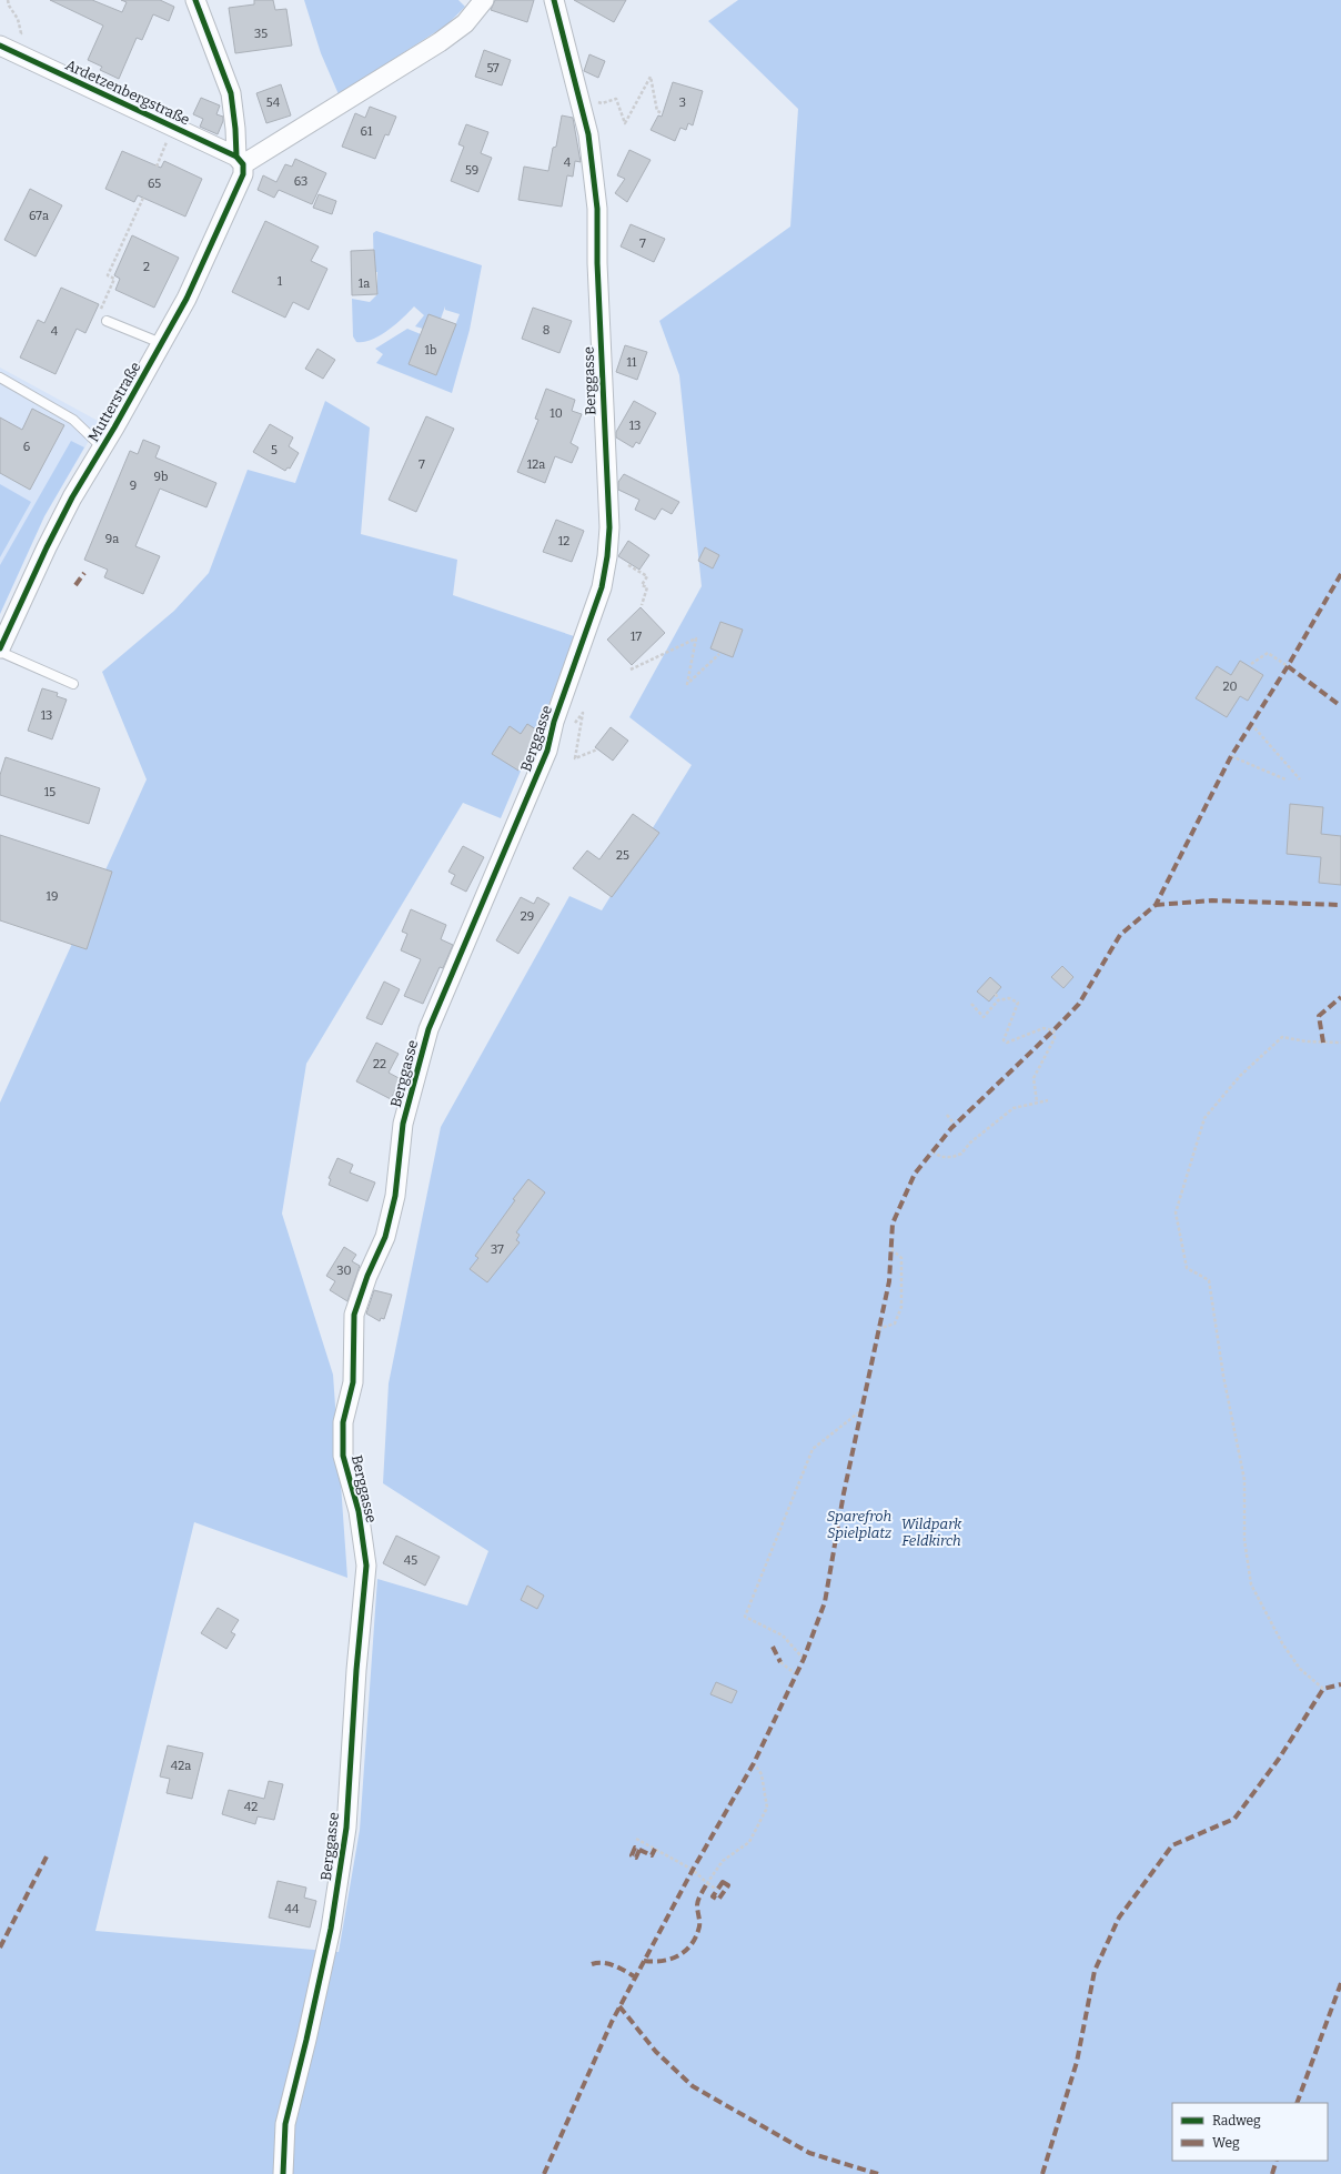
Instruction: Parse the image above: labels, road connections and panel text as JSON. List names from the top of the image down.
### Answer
{
  "streets": {
    "street": ["Ardetzenbergstraße", "Berggasse", "Mutterstraße"]
  },
  "crossings": [
    ["Ardetzenbergstraße", "Mutterstraße"]
  ],
  "parks": ["Sparefroh Spielplatz", "Wildpark Feldkirch"],
  "house_numbers": [
    "35",
    "57",
    "54",
    "3",
    "61",
    "4",
    "59",
    "63",
    "65",
    "67a",
    "7",
    "2",
    "1",
    "1a",
    "8",
    "4",
    "1b",
    "11",
    "10",
    "13",
    "6",
    "5",
    "7",
    "12a",
    "9b",
    "9",
    "9a",
    "12",
    "17",
    "20",
    "13",
    "15",
    "25",
    "19",
    "29",
    "22",
    "37",
    "30",
    "45",
    "42a",
    "42",
    "44"
  ],
  "legend": ["Radweg", "Weg"]
}
